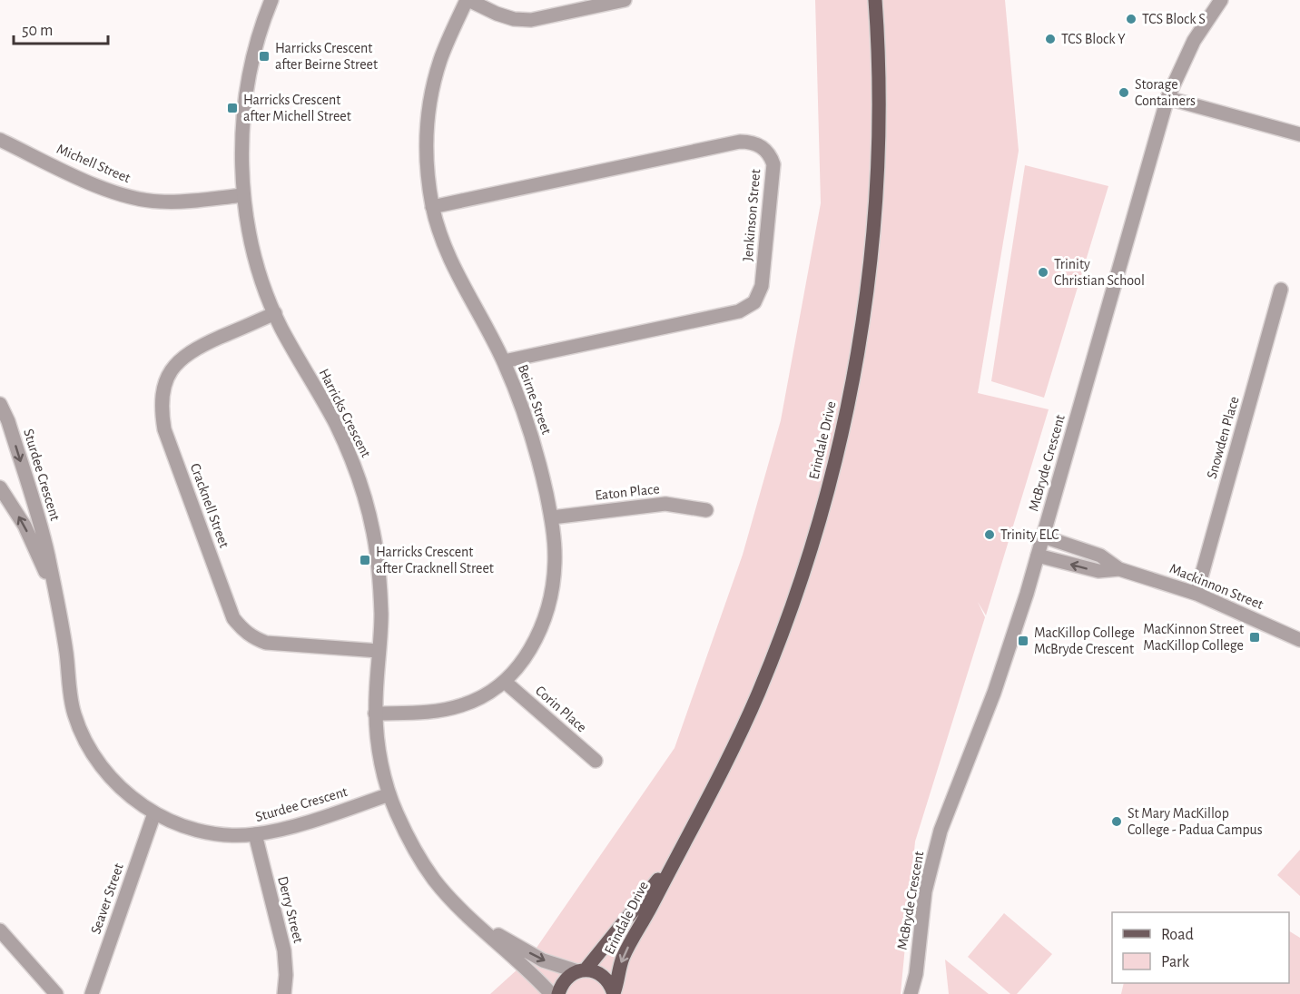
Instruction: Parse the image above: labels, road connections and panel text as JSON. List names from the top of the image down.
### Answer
{
  "streets": {
    "main road": ["Erindale Drive"],
    "street": [
      "Michell Street",
      "Jenkinson Street",
      "Beirne Street",
      "Harricks Crescent",
      "Snowden Place",
      "McBryde Crescent",
      "Sturdee Crescent",
      "Eaton Place",
      "Cracknell Street",
      "Mackinnon Street",
      "Corin Place",
      "Seaver Street",
      "Derry Street"
    ]
  },
  "crossings": [
    ["Michell Street", "Harricks Crescent"],
    ["Jenkinson Street", "Beirne Street"],
    ["Beirne Street", "Harricks Crescent"],
    ["Beirne Street", "Eaton Place"],
    ["Beirne Street", "Corin Place"],
    ["Harricks Crescent", "Erindale Drive"],
    ["Harricks Crescent", "Sturdee Crescent"],
    ["Harricks Crescent", "Cracknell Street"],
    ["Snowden Place", "Mackinnon Street"],
    ["McBryde Crescent", "Mackinnon Street"],
    ["Sturdee Crescent", "Seaver Street"],
    ["Sturdee Crescent", "Derry Street"]
  ],
  "places": {
    "other": [
      "TCS Block S",
      "TCS Block Y",
      "Storage Containers",
      "Trinity Christian School",
      "Trinity ELC",
      "St Mary MacKillop College - Padua Campus"
    ],
    "transit": [
      "Harricks Crescent after Beirne Street",
      "Harricks Crescent after Michell Street",
      "Harricks Crescent after Cracknell Street",
      "MacKinnon Street MacKillop College",
      "MacKillop College McBryde Crescent"
    ]
  },
  "legend": ["Road", "Park"],
  "scale_bar": "50 m"
}
